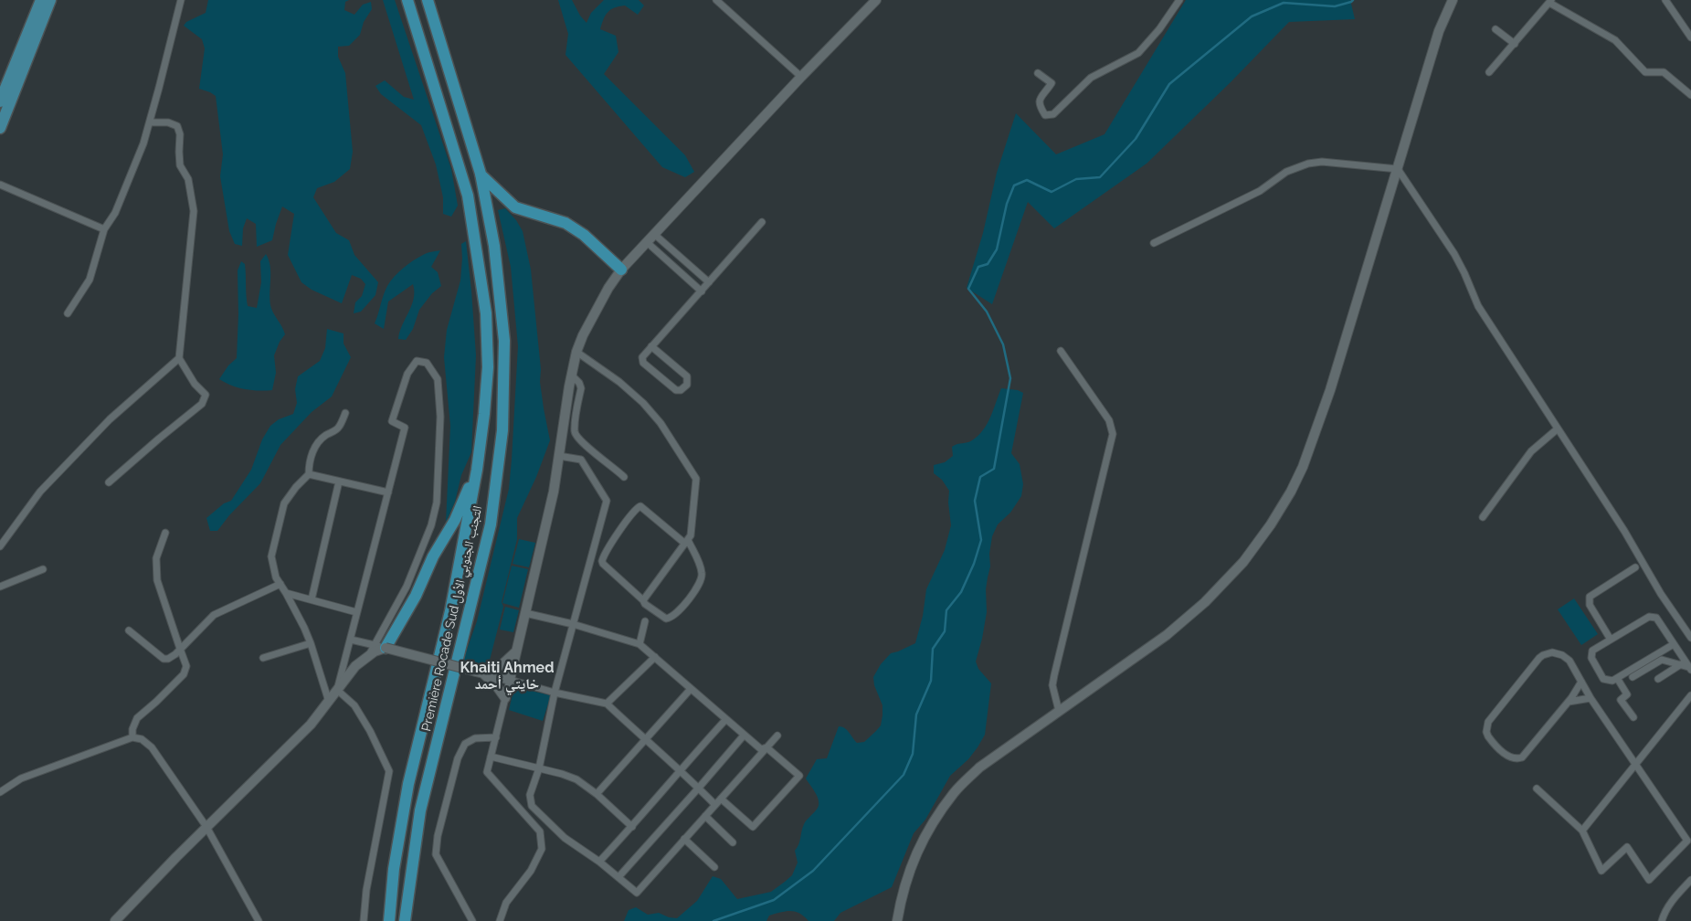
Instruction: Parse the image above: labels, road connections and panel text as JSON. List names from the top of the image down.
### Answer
{
  "streets": {
    "highway": ["Première Rocade Sud التجنب الجنوبي الأول"]
  },
  "districts": ["Khaiti Ahmed خايتي أحمد"]
}
